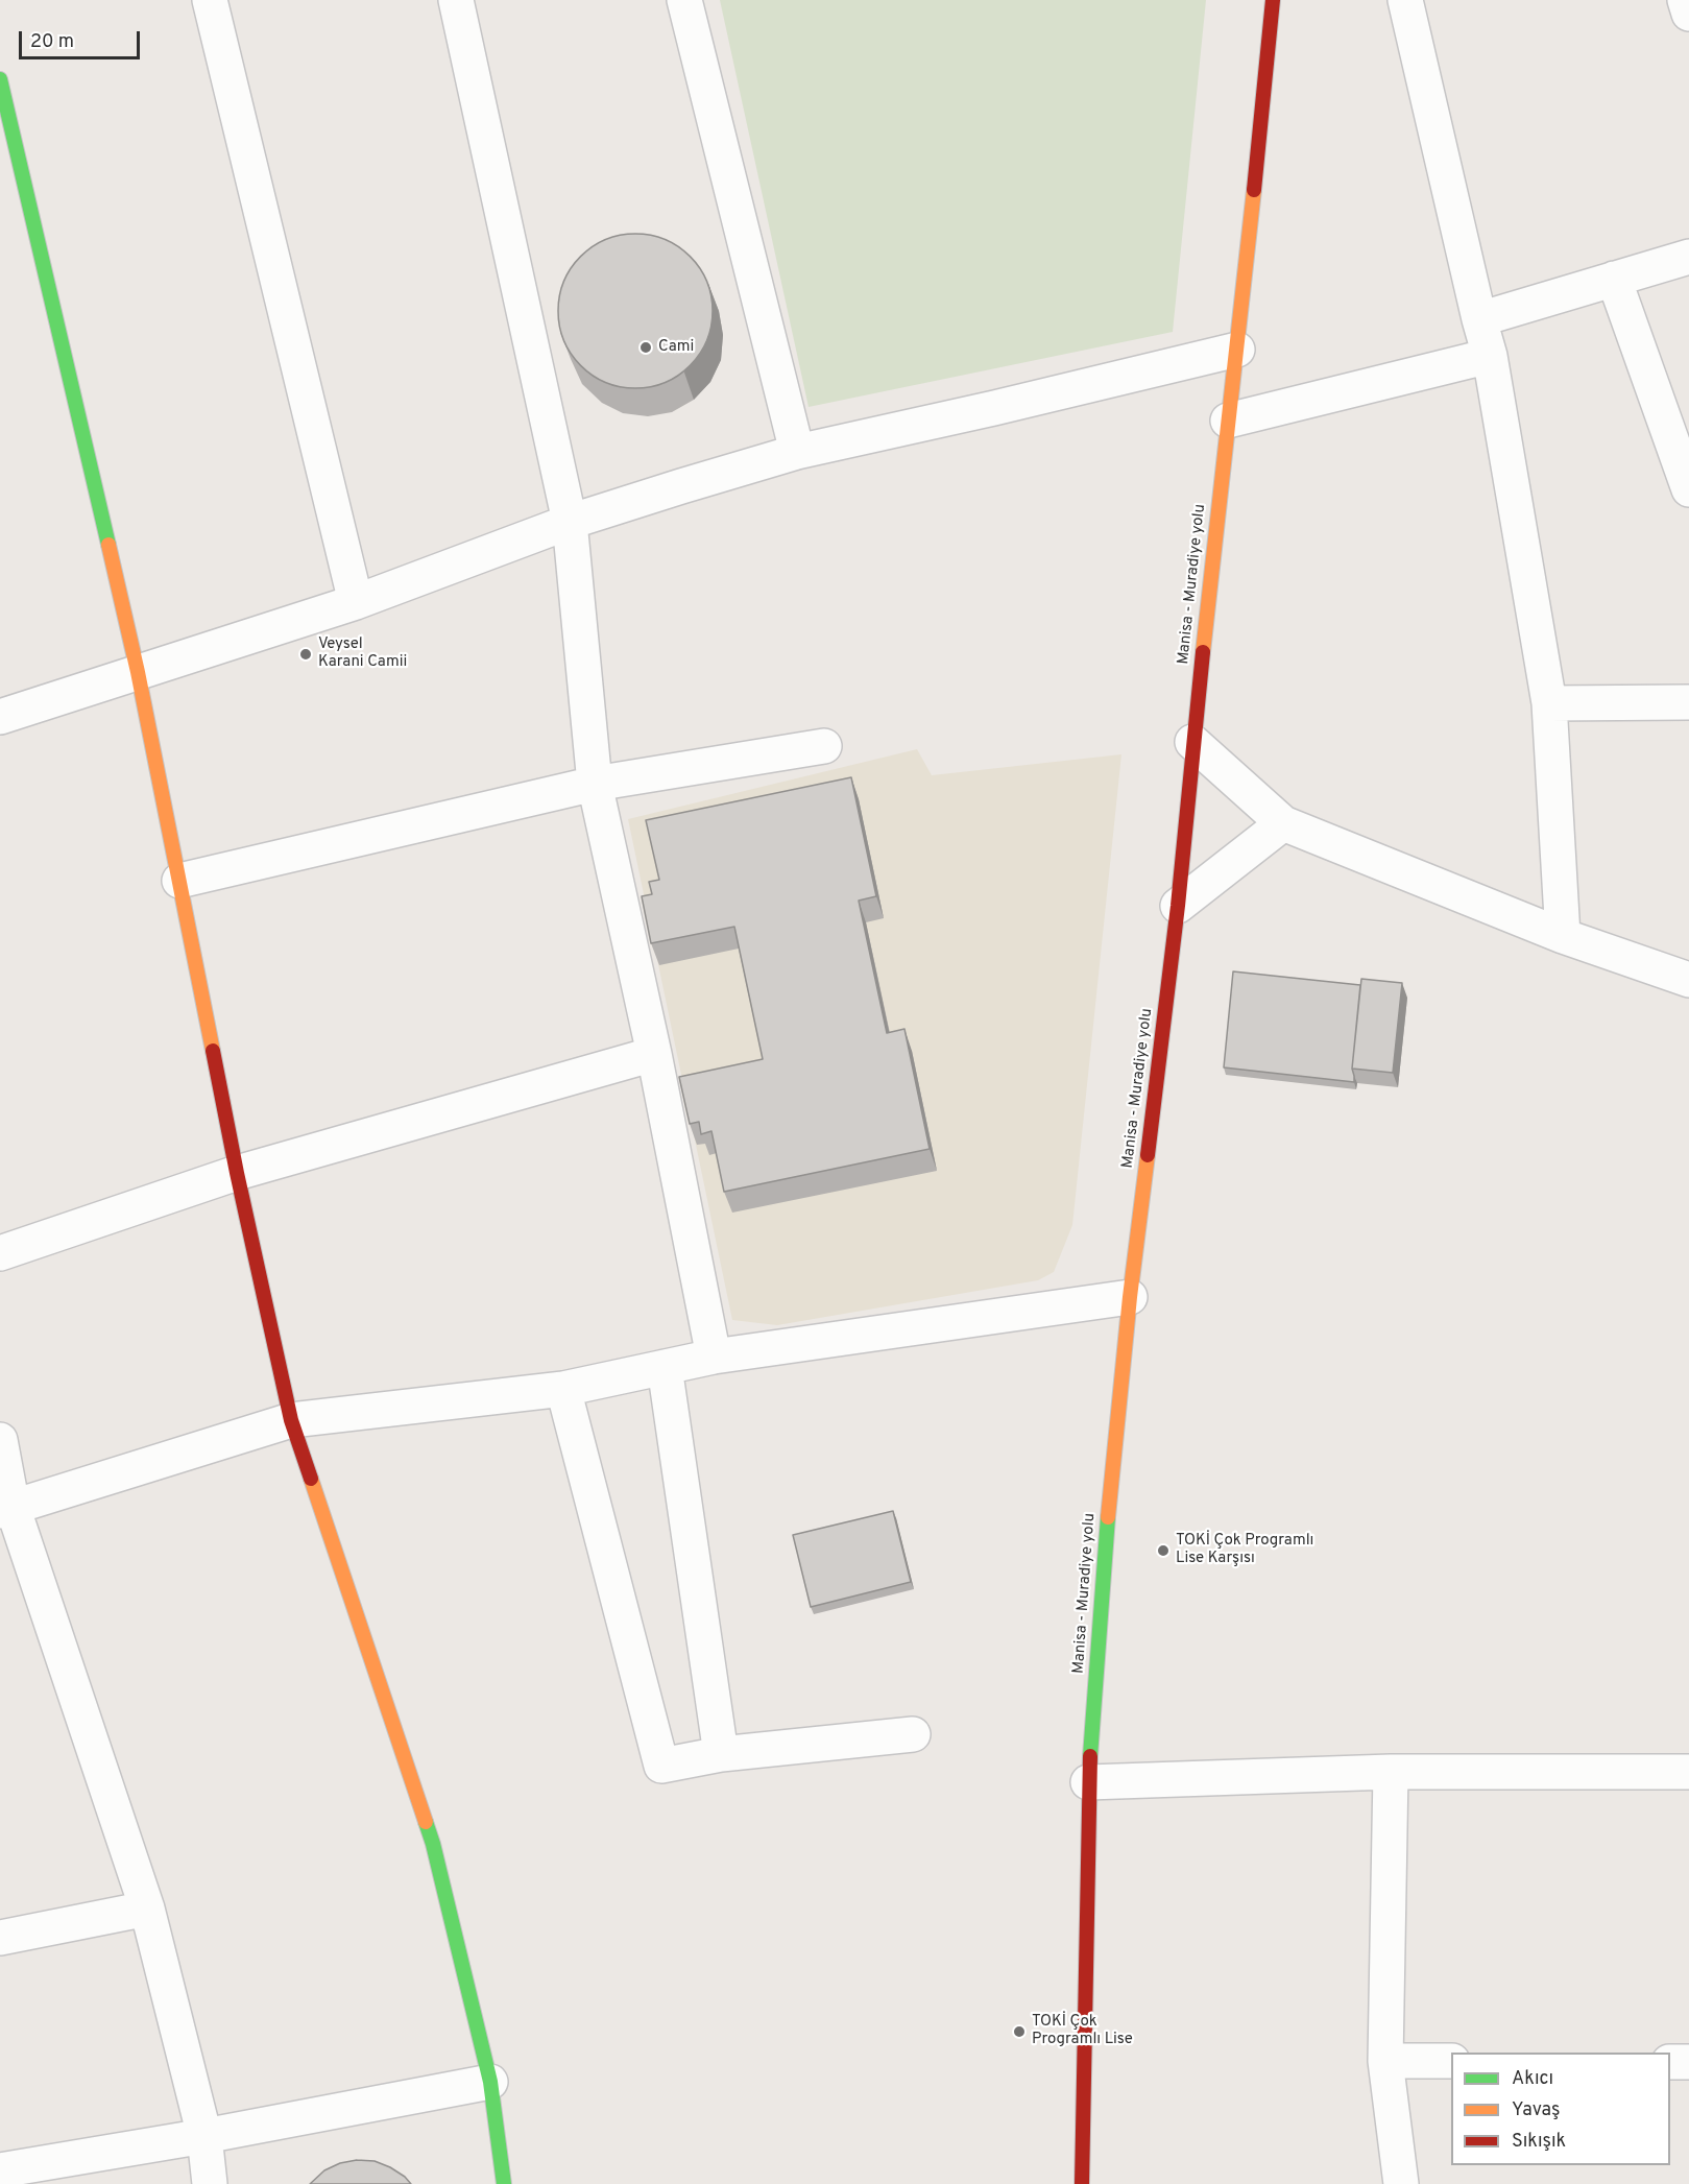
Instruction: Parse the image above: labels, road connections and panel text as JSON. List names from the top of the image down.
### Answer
{
  "streets": {
    "main road": ["Manisa - Muradiye yolu"]
  },
  "places": [
    "Cami",
    "Veysel Karani Camii",
    "TOKİ Çok Programlı Lise Karşısı",
    "TOKİ Çok Programlı Lise"
  ],
  "legend": ["Akıcı", "Yavaş", "Sıkışık"],
  "scale_bar": "20 m"
}
